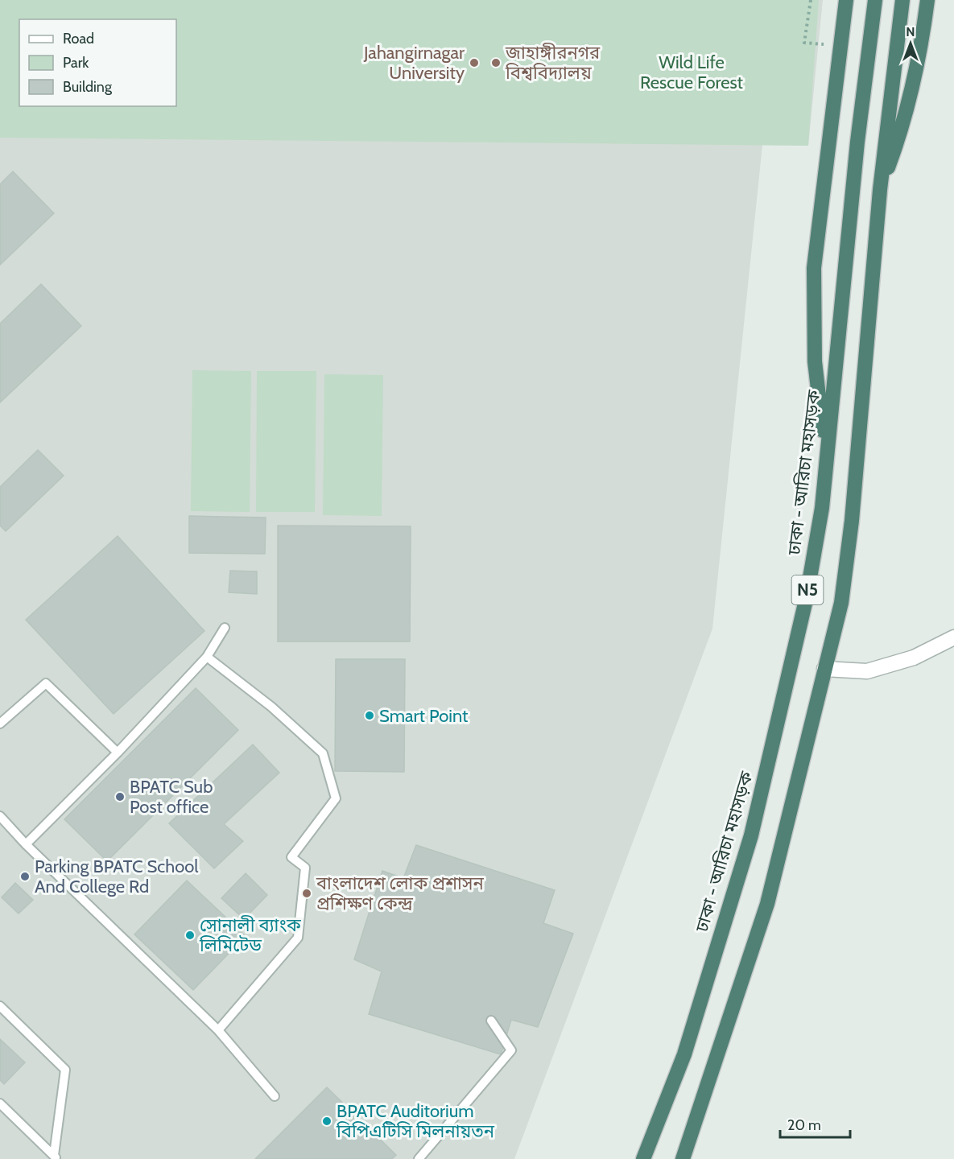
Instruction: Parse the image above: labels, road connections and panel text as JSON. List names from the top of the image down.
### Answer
{
  "streets": {
    "highway": ["ঢাকা - আরিচা মহাসড়ক", "N5"]
  },
  "parks": ["Wild Life Rescue Forest"],
  "places": [
    "Jahangirnagar University",
    "জাহাঙ্গীরনগর বিশ্ববিদ্যালয়",
    "Smart Point",
    "BPATC Sub Post office",
    "Parking BPATC School And College Rd",
    "বাংলাদেশ লোক প্রশাসন প্রশিক্ষণ কেন্দ্র",
    "সোনালী ব্যাংক লিমিটেড",
    "BPATC Auditorium বিপিএটিসি মিলনায়তন"
  ],
  "legend": ["Road", "Park", "Building"],
  "scale_bar": "20 m",
  "north": "top"
}
